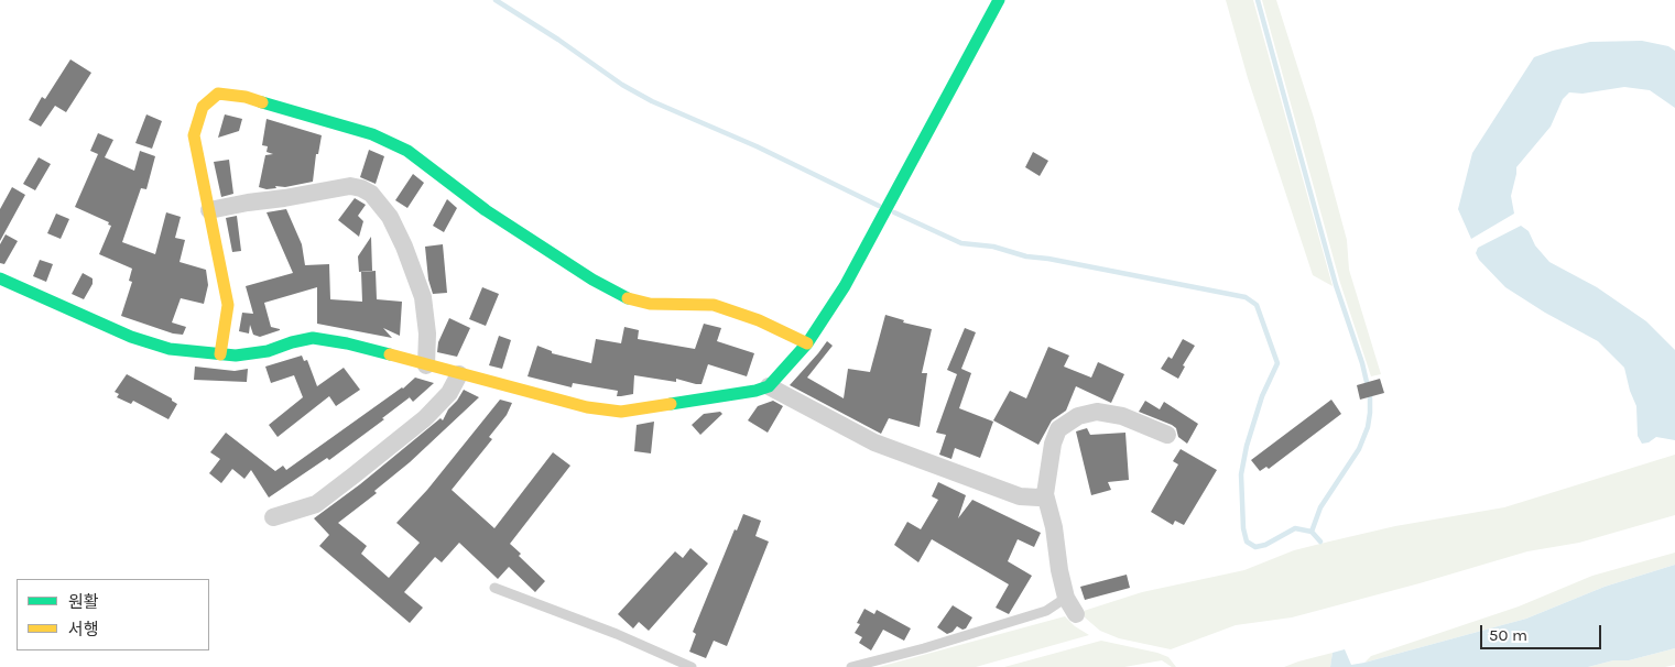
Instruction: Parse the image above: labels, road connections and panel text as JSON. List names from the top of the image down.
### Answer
{
  "legend": ["원활", "서행"],
  "scale_bar": "50 m"
}
